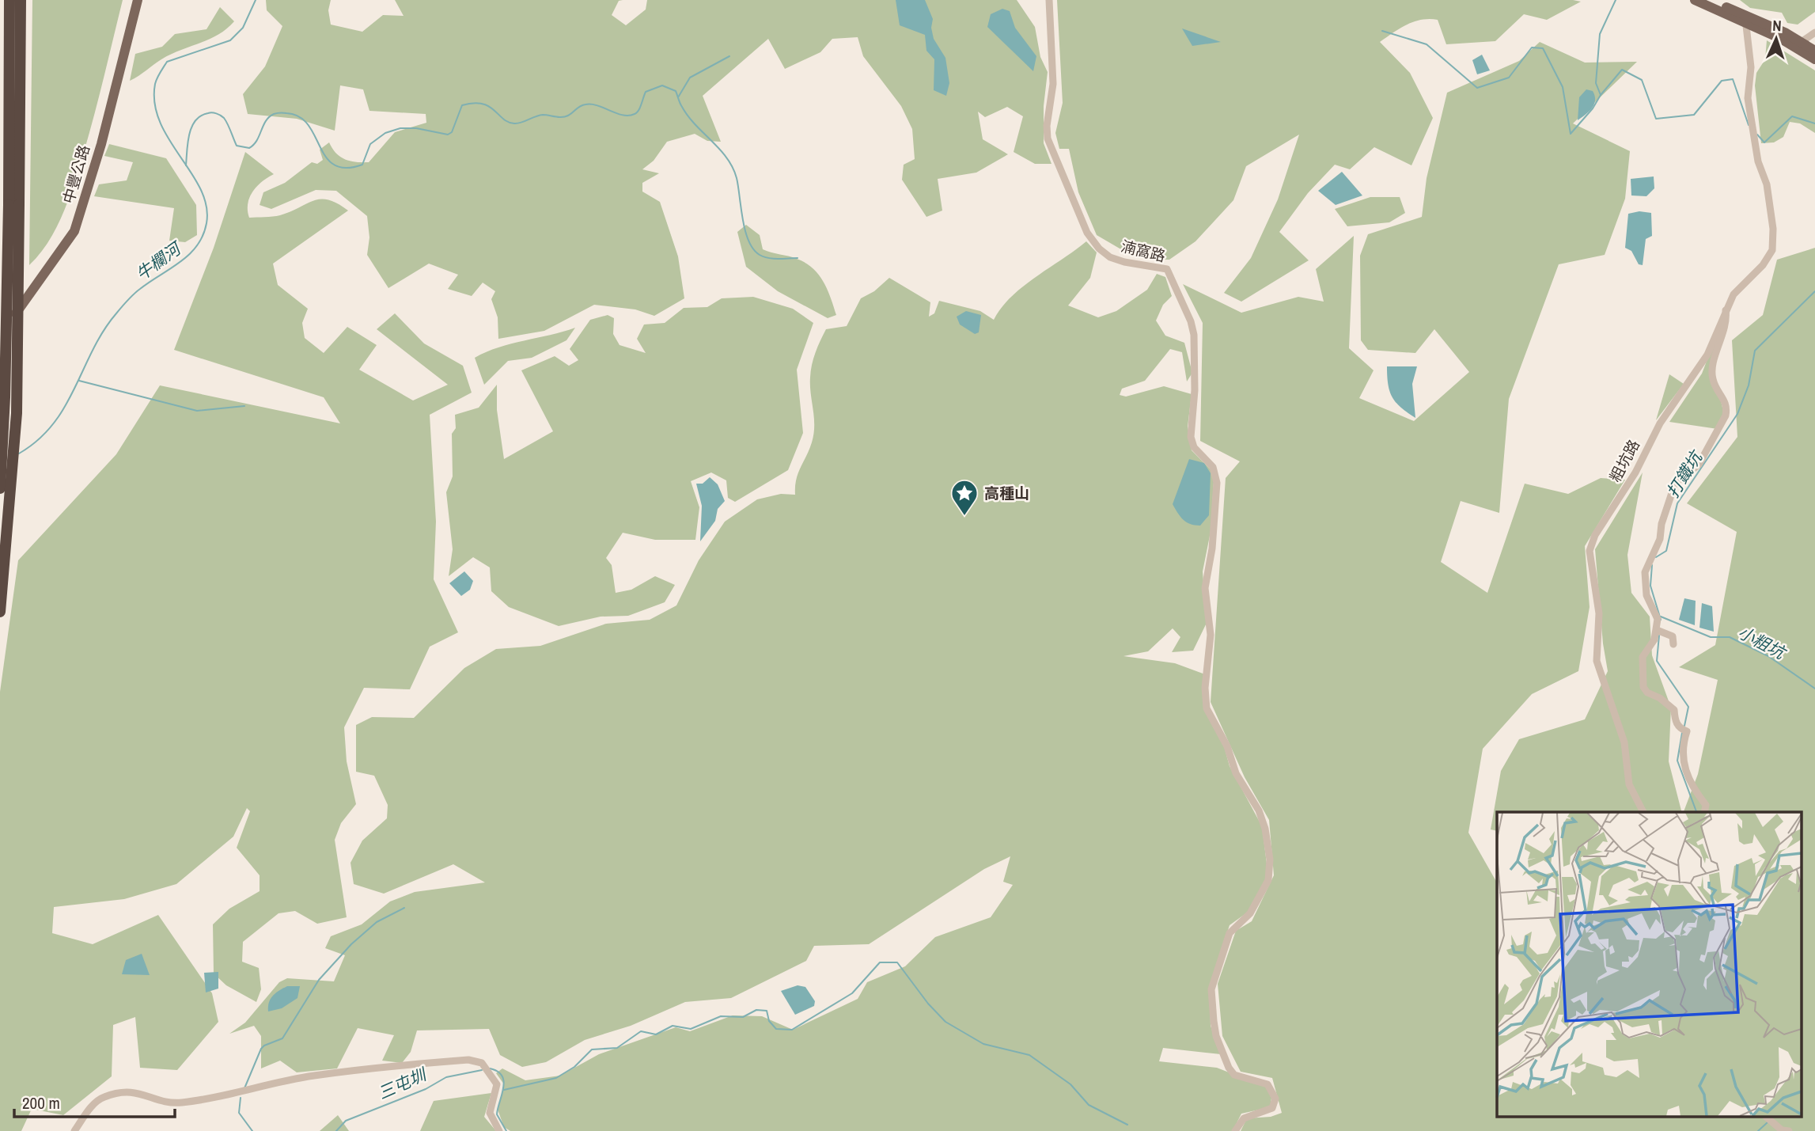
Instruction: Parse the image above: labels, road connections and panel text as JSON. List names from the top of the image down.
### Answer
{
  "streets": {
    "main road": ["中豐公路"],
    "street": ["湳窩路", "粗坑路"]
  },
  "water": [
    "牛欄河",
    "打鐵坑",
    "小粗坑",
    "三屯圳"
  ],
  "places": {
    "place": ["高種山"]
  },
  "scale_bar": "200 m",
  "north": "top"
}
